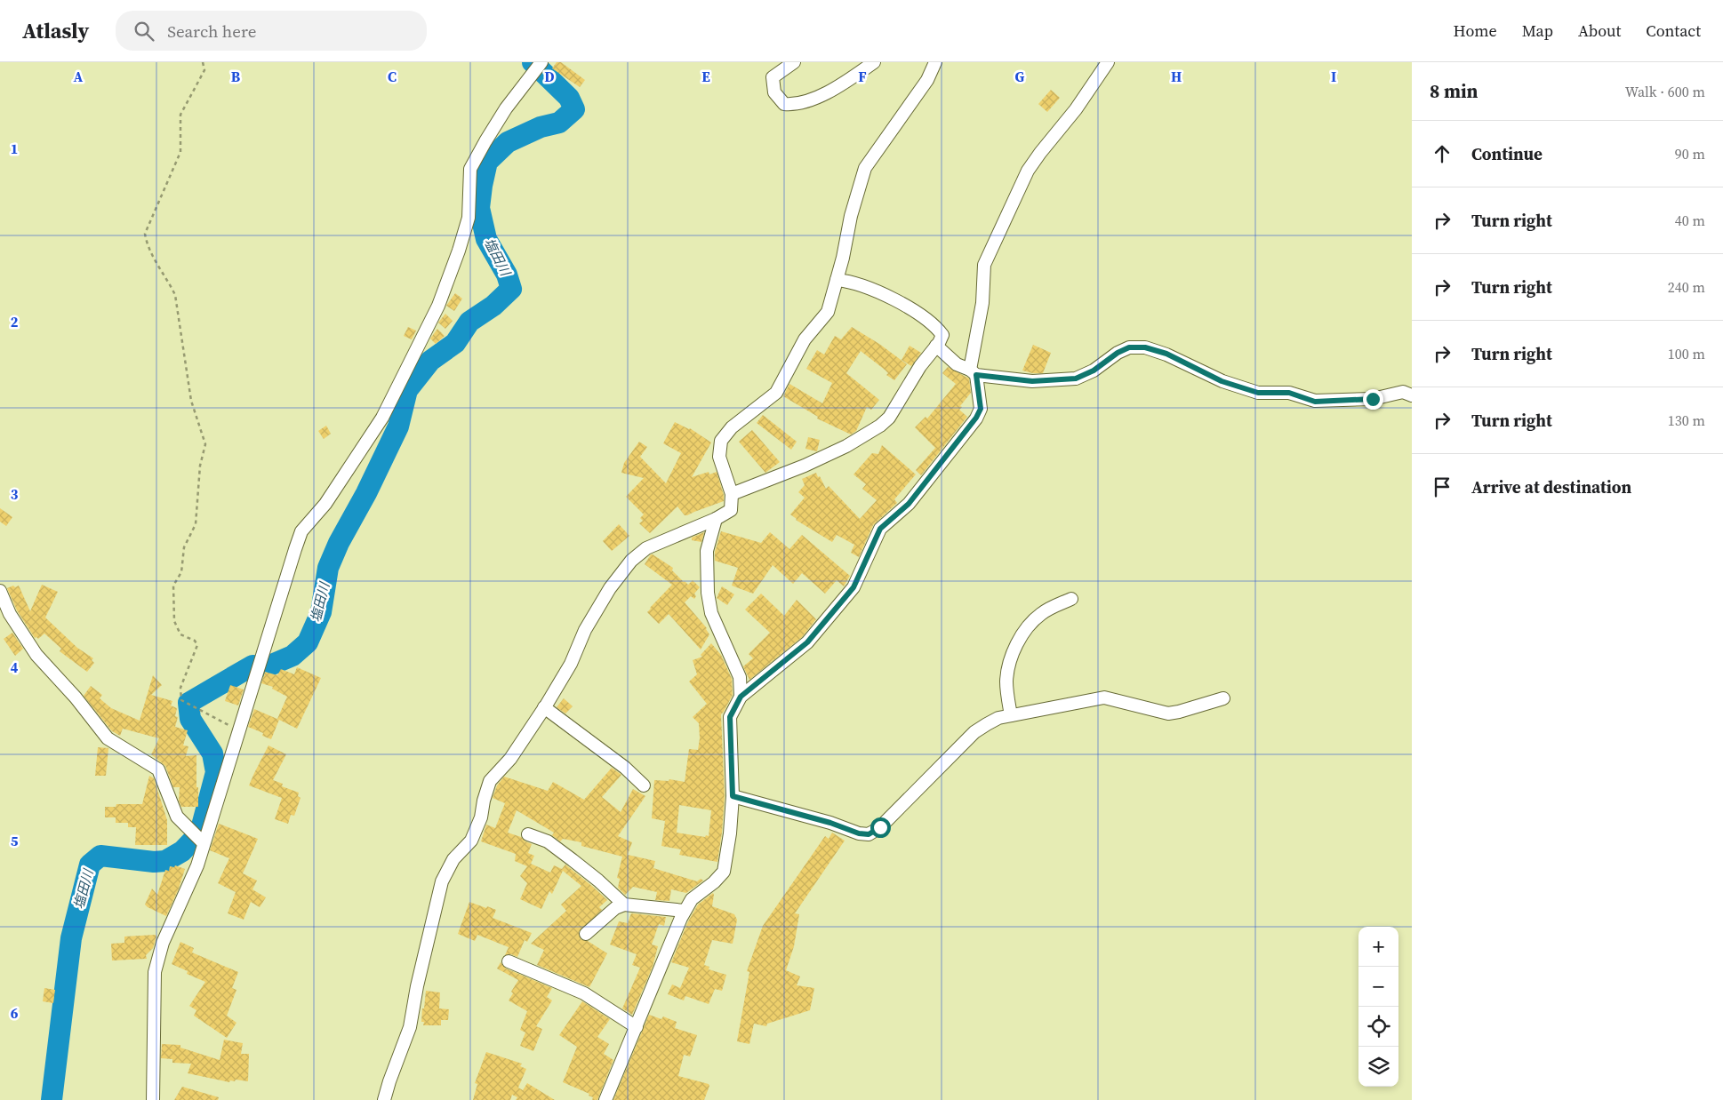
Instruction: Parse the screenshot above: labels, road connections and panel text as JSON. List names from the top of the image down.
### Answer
{
  "water": ["塩田川"],
  "page": {
    "header": "Atlasly",
    "search": "Search here",
    "nav": [
      "Home",
      "Map",
      "About",
      "Contact"
    ],
    "heading": ["8 min", "Walk · 600 m"],
    "list": [
      ["Continue", "90 m"],
      ["Turn right", "40 m"],
      ["Turn right", "240 m"],
      ["Turn right", "100 m"],
      ["Turn right", "130 m"],
      "Arrive at destination"
    ],
    "map_buttons": ["+", "−"]
  },
  "grid": {
    "columns": [
      "A",
      "B",
      "C",
      "D",
      "E",
      "F",
      "G",
      "H",
      "I"
    ],
    "rows": [
      "1",
      "2",
      "3",
      "4",
      "5",
      "6"
    ]
  }
}
